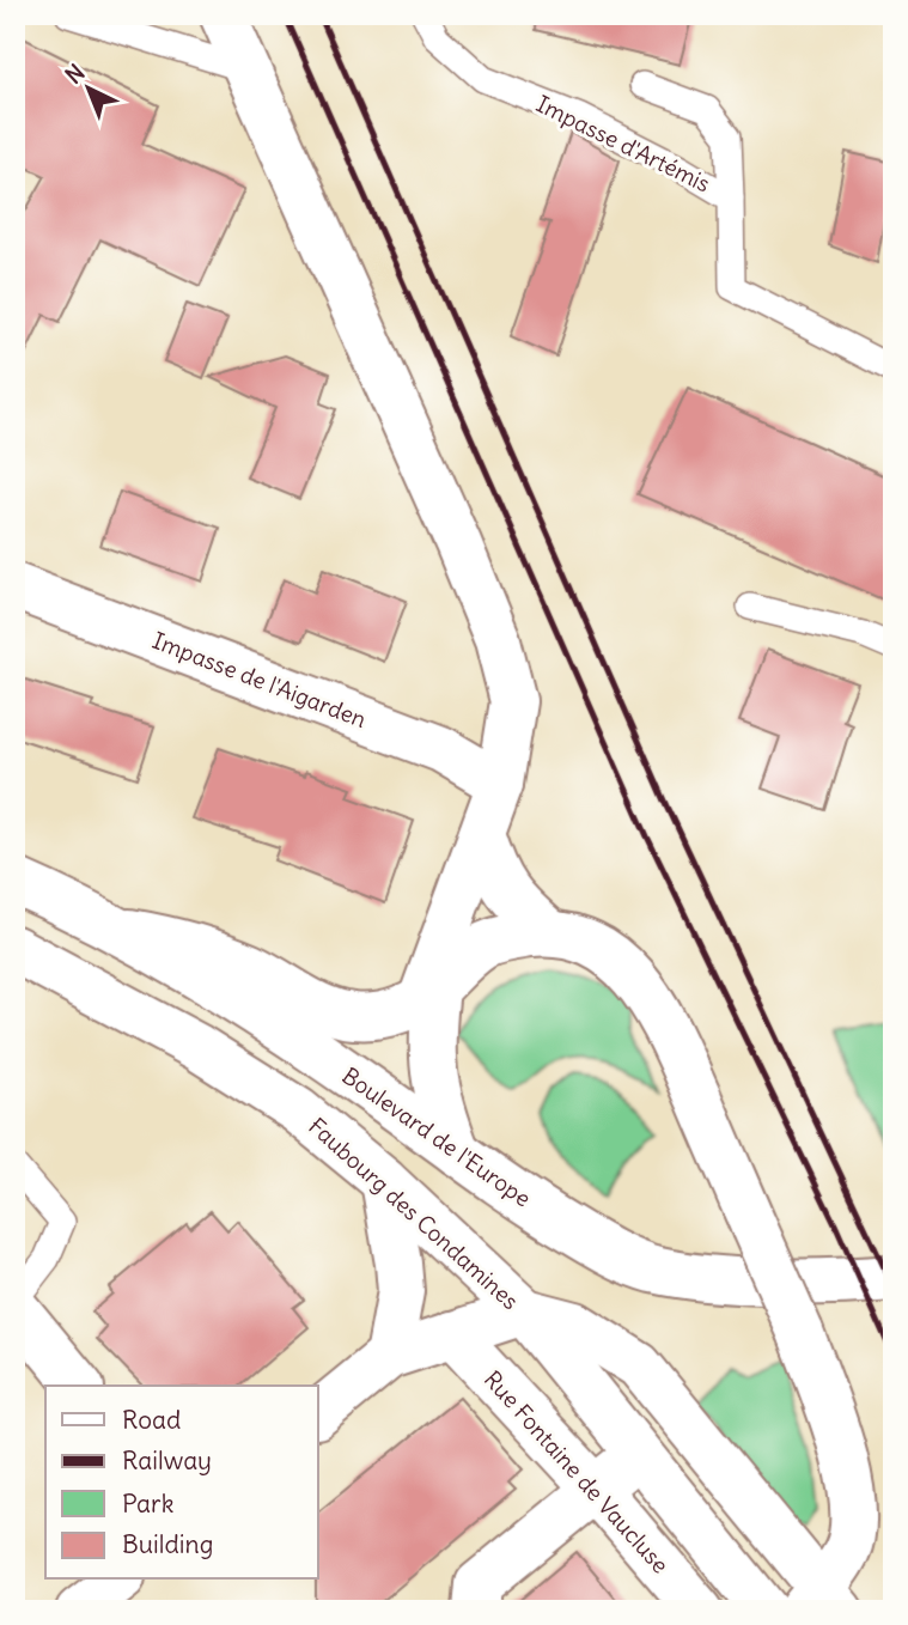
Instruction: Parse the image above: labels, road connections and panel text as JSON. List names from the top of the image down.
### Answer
{
  "streets": {
    "street": [
      "Impasse de l'Aigarden",
      "Boulevard de l'Europe",
      "Faubourg des Condamines",
      "Rue Fontaine de Vaucluse"
    ],
    "lane": ["Impasse d'Artémis"]
  },
  "legend": [
    "Road",
    "Railway",
    "Park",
    "Building"
  ],
  "north": "top left"
}
